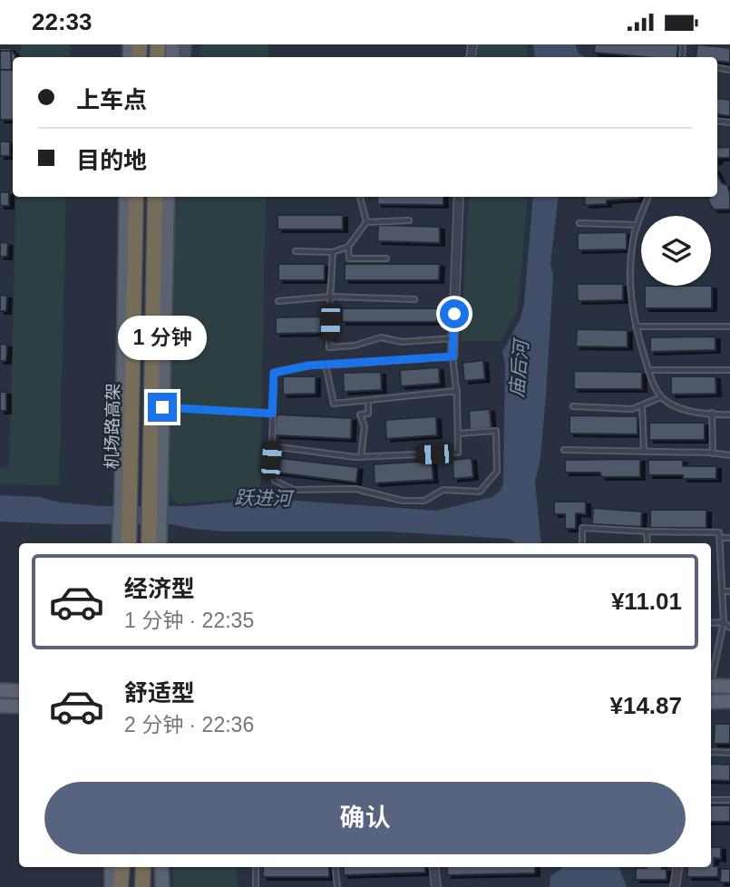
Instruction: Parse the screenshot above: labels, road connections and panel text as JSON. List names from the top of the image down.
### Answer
{
  "streets": {
    "highway": ["机场路高架"]
  },
  "water": ["庙后河", "跃进河"],
  "page": {
    "status": "22:33",
    "banner": ["上车点", "目的地"],
    "bubble": "1 分钟",
    "list": [
      {
        "name": "经济型",
        "note": "1 分钟 · 22:35",
        "value": "¥11.01"
      },
      {
        "name": "舒适型",
        "note": "2 分钟 · 22:36",
        "value": "¥14.87"
      }
    ],
    "buttons": "确认"
  }
}
